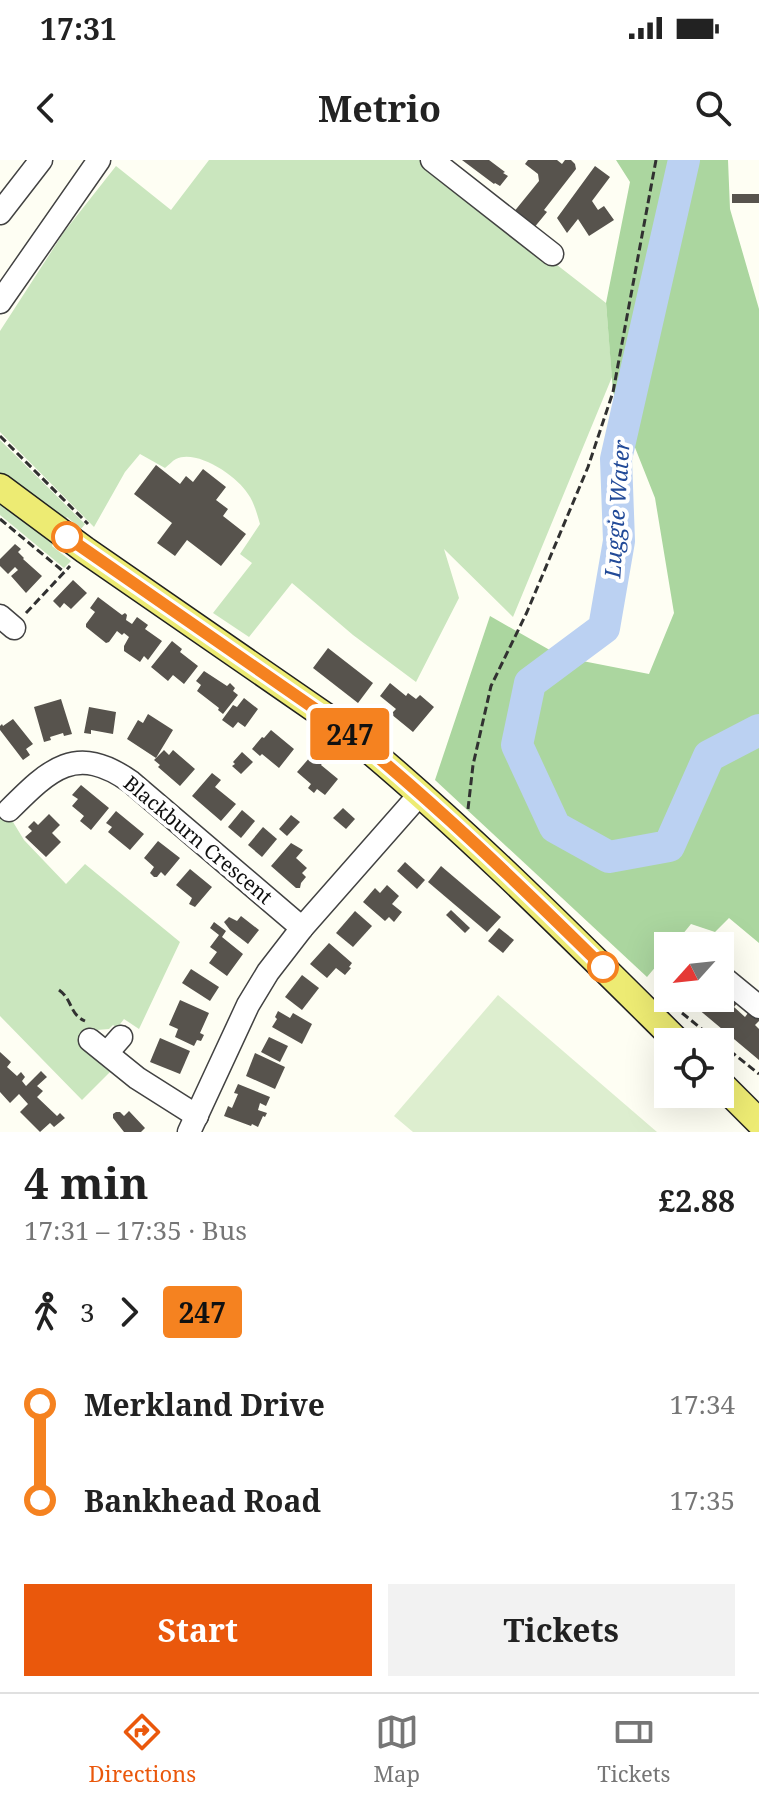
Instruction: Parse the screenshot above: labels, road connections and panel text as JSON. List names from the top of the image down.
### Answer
{
  "streets": {
    "street": ["Blackburn Crescent"]
  },
  "water": ["Luggie Water"],
  "lines": ["bus line 247"],
  "north": "bottom left",
  "page": {
    "status": "17:31",
    "header": "Metrio",
    "on_map": "247",
    "heading": ["4 min", "17:31 – 17:35 · Bus", "£2.88"],
    "legs": ["3", "247"],
    "list": [
      {
        "name": "Merkland Drive",
        "value": "17:34"
      },
      {
        "name": "Bankhead Road",
        "value": "17:35"
      }
    ],
    "buttons": ["Start", "Tickets"],
    "tabs": ["Directions", "Map", "Tickets"]
  }
}
